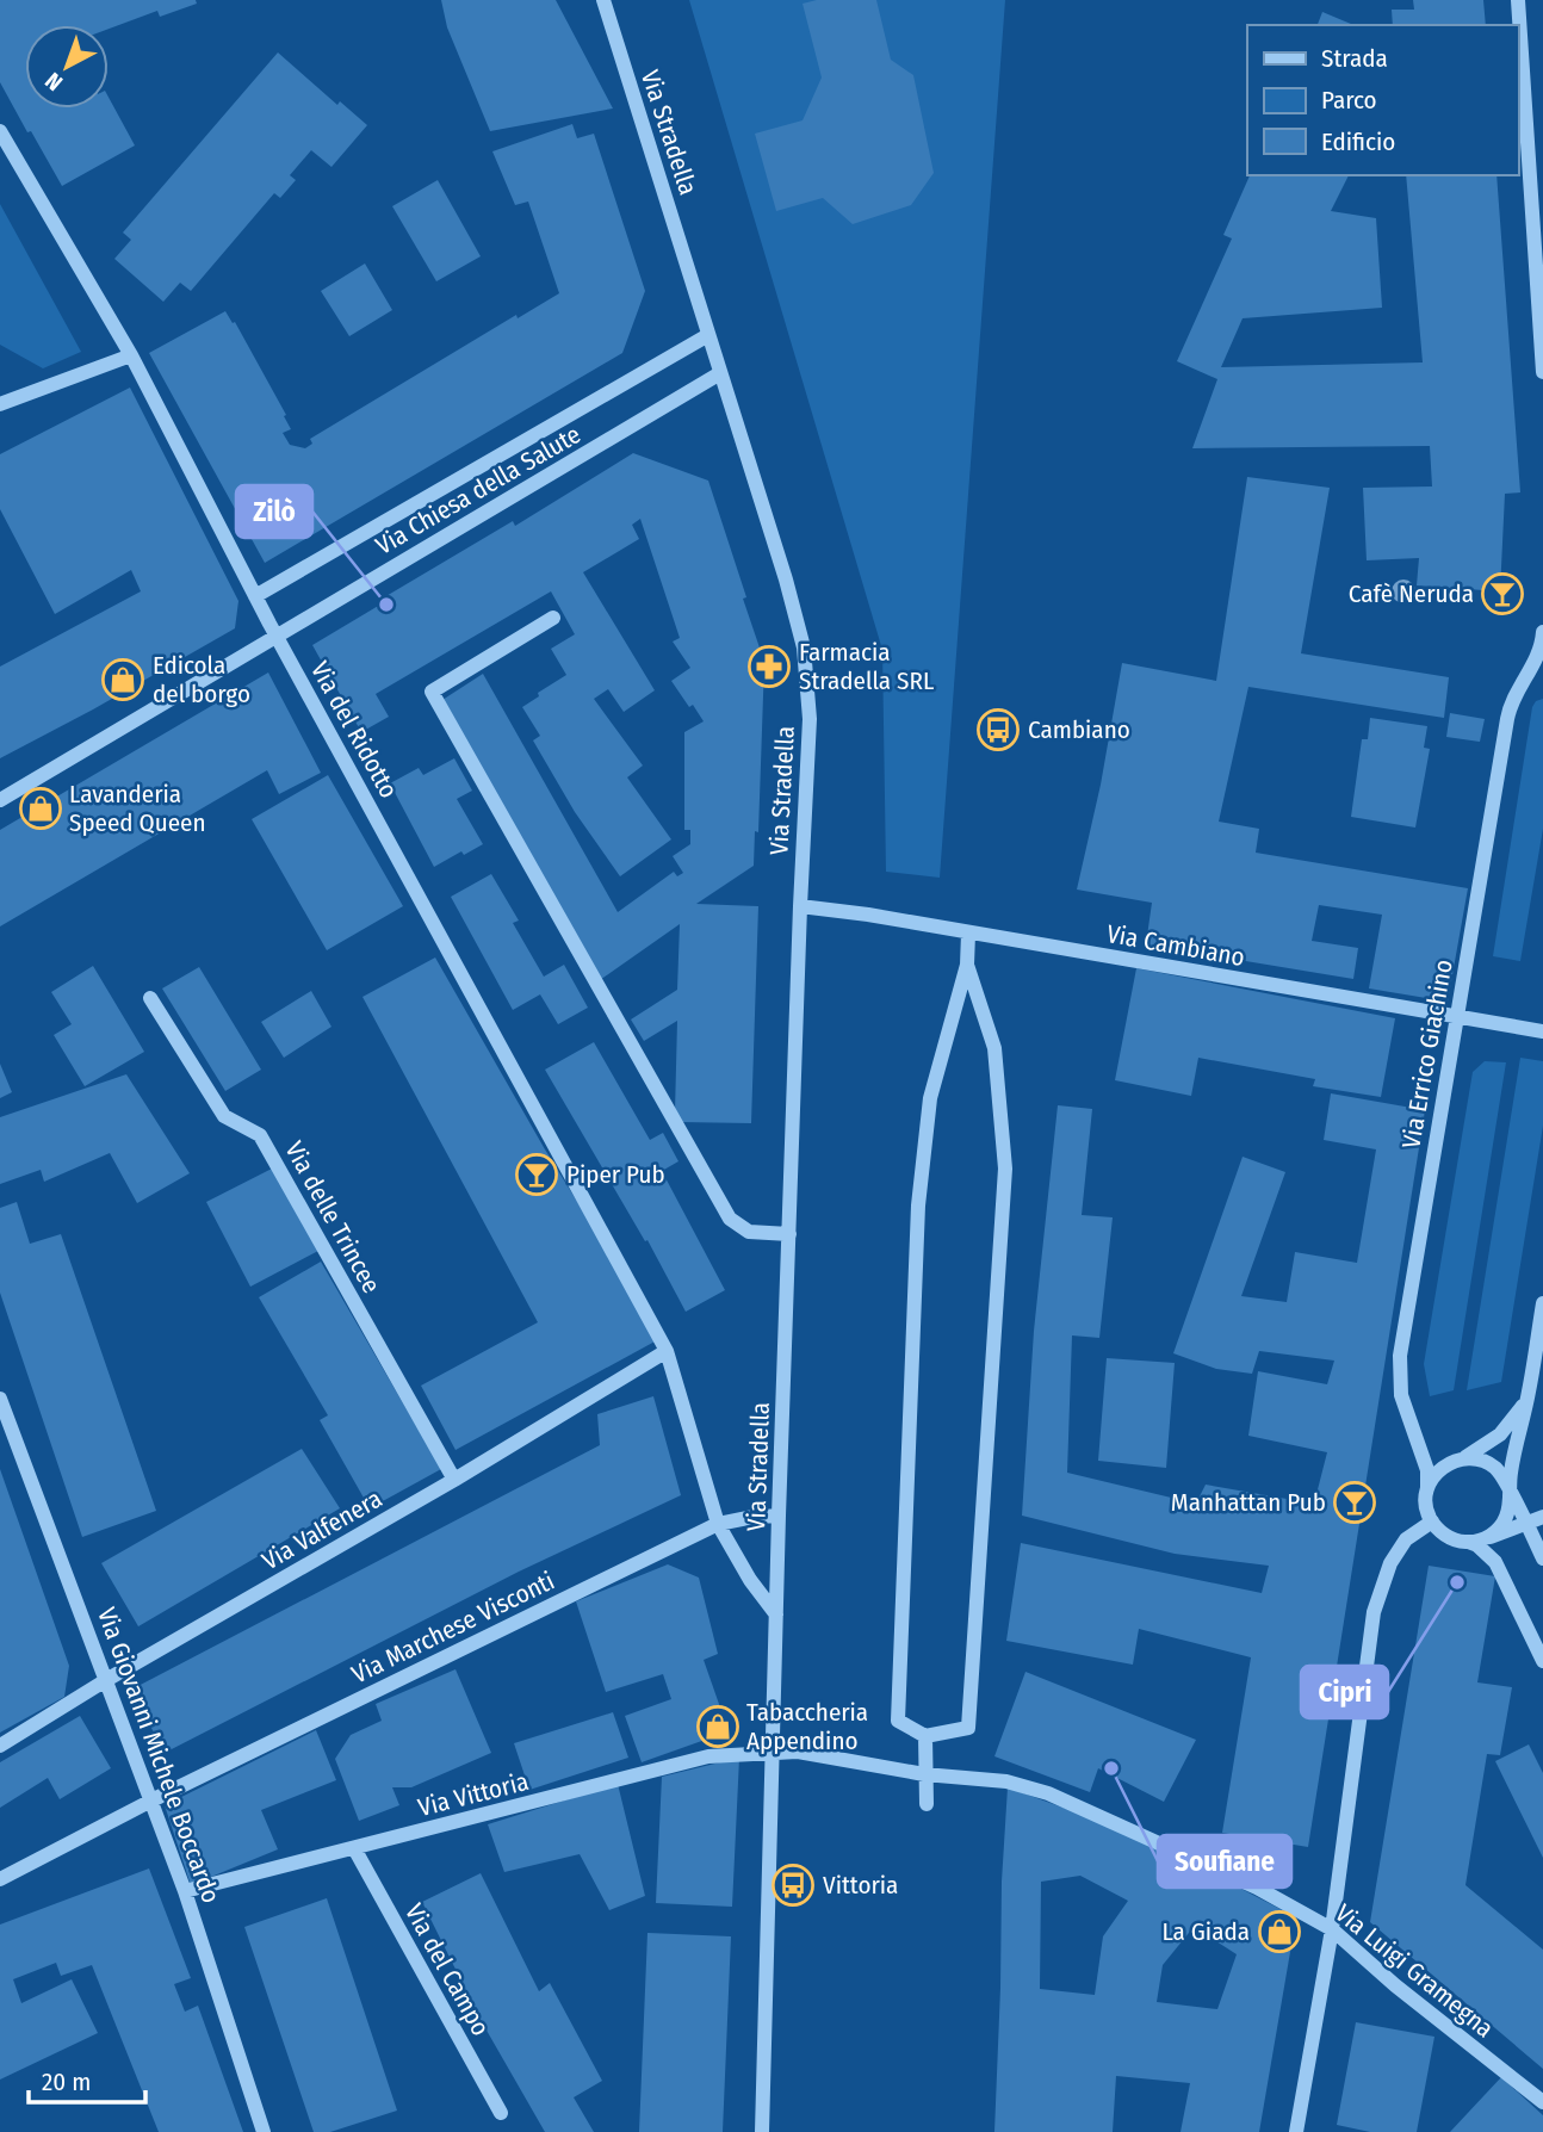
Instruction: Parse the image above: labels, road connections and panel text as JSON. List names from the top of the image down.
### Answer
{
  "streets": {
    "street": [
      "Via Stradella",
      "Via Chiesa della Salute",
      "Via del Ridotto",
      "Via Cambiano",
      "Via Errico Giachino",
      "Via delle Trincee",
      "Via Valfenera",
      "Via Marchese Visconti",
      "Via Giovanni Michele Boccardo",
      "Via Vittoria",
      "Via del Campo",
      "Via Luigi Gramegna"
    ]
  },
  "crossings": [
    ["Via Stradella", "Via Chiesa della Salute"],
    ["Via Stradella", "Via del Ridotto"],
    ["Via Stradella", "Via Cambiano"],
    ["Via Stradella", "Via Marchese Visconti"],
    ["Via Stradella", "Via Vittoria"],
    ["Via Stradella", "Via Luigi Gramegna"],
    ["Via Chiesa della Salute", "Via del Ridotto"],
    ["Via del Ridotto", "Via Valfenera"],
    ["Via del Ridotto", "Via Marchese Visconti"],
    ["Via Cambiano", "Via Errico Giachino"],
    ["Via delle Trincee", "Via Valfenera"],
    ["Via Valfenera", "Via Giovanni Michele Boccardo"],
    ["Via Marchese Visconti", "Via Giovanni Michele Boccardo"],
    ["Via Giovanni Michele Boccardo", "Via Vittoria"],
    ["Via Vittoria", "Via del Campo"],
    ["Via Vittoria", "Via Luigi Gramegna"]
  ],
  "places": {
    "bar": ["Cafè Neruda", "Piper Pub", "Manhattan Pub"],
    "other": ["Zilò", "Cipri", "Soufiane"],
    "pharmacy": ["Farmacia Stradella SRL"],
    "shop": [
      "Edicola del borgo",
      "Lavanderia Speed Queen",
      "Tabaccheria Appendino",
      "La Giada"
    ],
    "bus stop": ["Cambiano", "Vittoria"]
  },
  "legend": ["Strada", "Parco", "Edificio"],
  "scale_bar": "20 m",
  "north": "bottom left"
}
